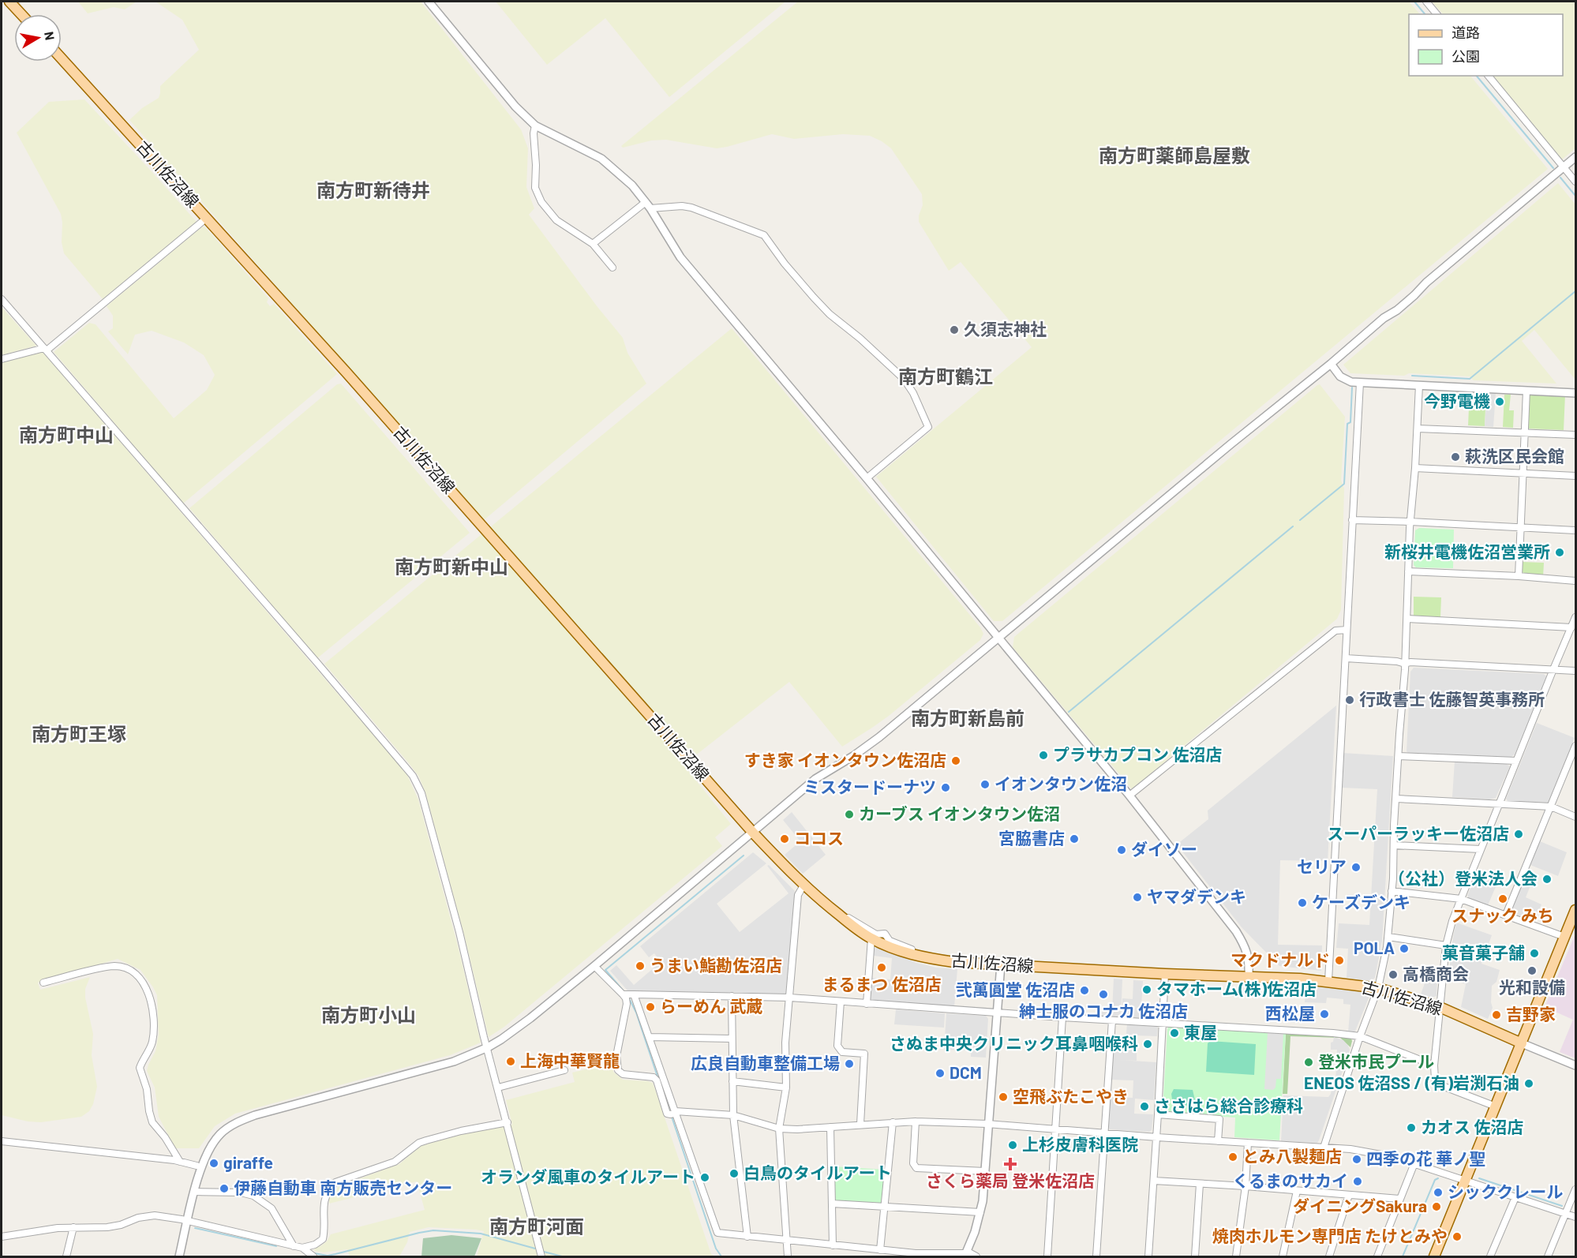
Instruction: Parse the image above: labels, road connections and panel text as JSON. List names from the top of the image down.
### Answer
{
  "streets": {
    "main road": ["古川佐沼線"]
  },
  "districts": [
    "南方町薬師島屋敷",
    "南方町新待井",
    "南方町鶴江",
    "南方町中山",
    "南方町新中山",
    "南方町新島前",
    "南方町王塚",
    "南方町小山",
    "南方町河面"
  ],
  "places": {
    "other": [
      "久須志神社",
      "今野電機",
      "萩洗区民会館",
      "新桜井電機佐沼営業所",
      "行政書士 佐藤智英事務所",
      "プラサカプコン 佐沼店",
      "すき家 イオンタウン佐沼店",
      "イオンタウン佐沼",
      "ミスタードーナツ",
      "カーブス イオンタウン佐沼",
      "スーパーラッキー佐沼店",
      "ココス",
      "宮脇書店",
      "ダイソー",
      "セリア",
      "（公社）登米法人会",
      "ヤマダデンキ",
      "スナック みち",
      "ケーズデンキ",
      "POLA",
      "菓音菓子舗",
      "マクドナルド",
      "うまい鮨勘佐沼店",
      "まるまつ 佐沼店",
      "光和設備",
      "高橋商会",
      "タマホーム(株)佐沼店",
      "弐萬圓堂 佐沼店",
      "紳士服のコナカ 佐沼店",
      "らーめん 武蔵",
      "西松屋",
      "吉野家",
      "東屋",
      "さぬま中央クリニック耳鼻咽喉科",
      "上海中華賢龍",
      "登米市民プール",
      "広良自動車整備工場",
      "DCM",
      "ENEOS 佐沼SS / (有)岩渕石油",
      "空飛ぶたこやき",
      "ささはら総合診療科",
      "カオス 佐沼店",
      "上杉皮膚科医院",
      "とみ八製麺店",
      "四季の花 華ノ聖",
      "giraffe",
      "白鳥のタイルアート",
      "オランダ風車のタイルアート",
      "くるまのサカイ",
      "伊藤自動車 南方販売センター",
      "シッククレール",
      "ダイニングSakura",
      "焼肉ホルモン専門店 たけとみや"
    ],
    "health": ["さくら薬局 登米佐沼店"]
  },
  "legend": ["道路", "公園"],
  "north": "right"
}
